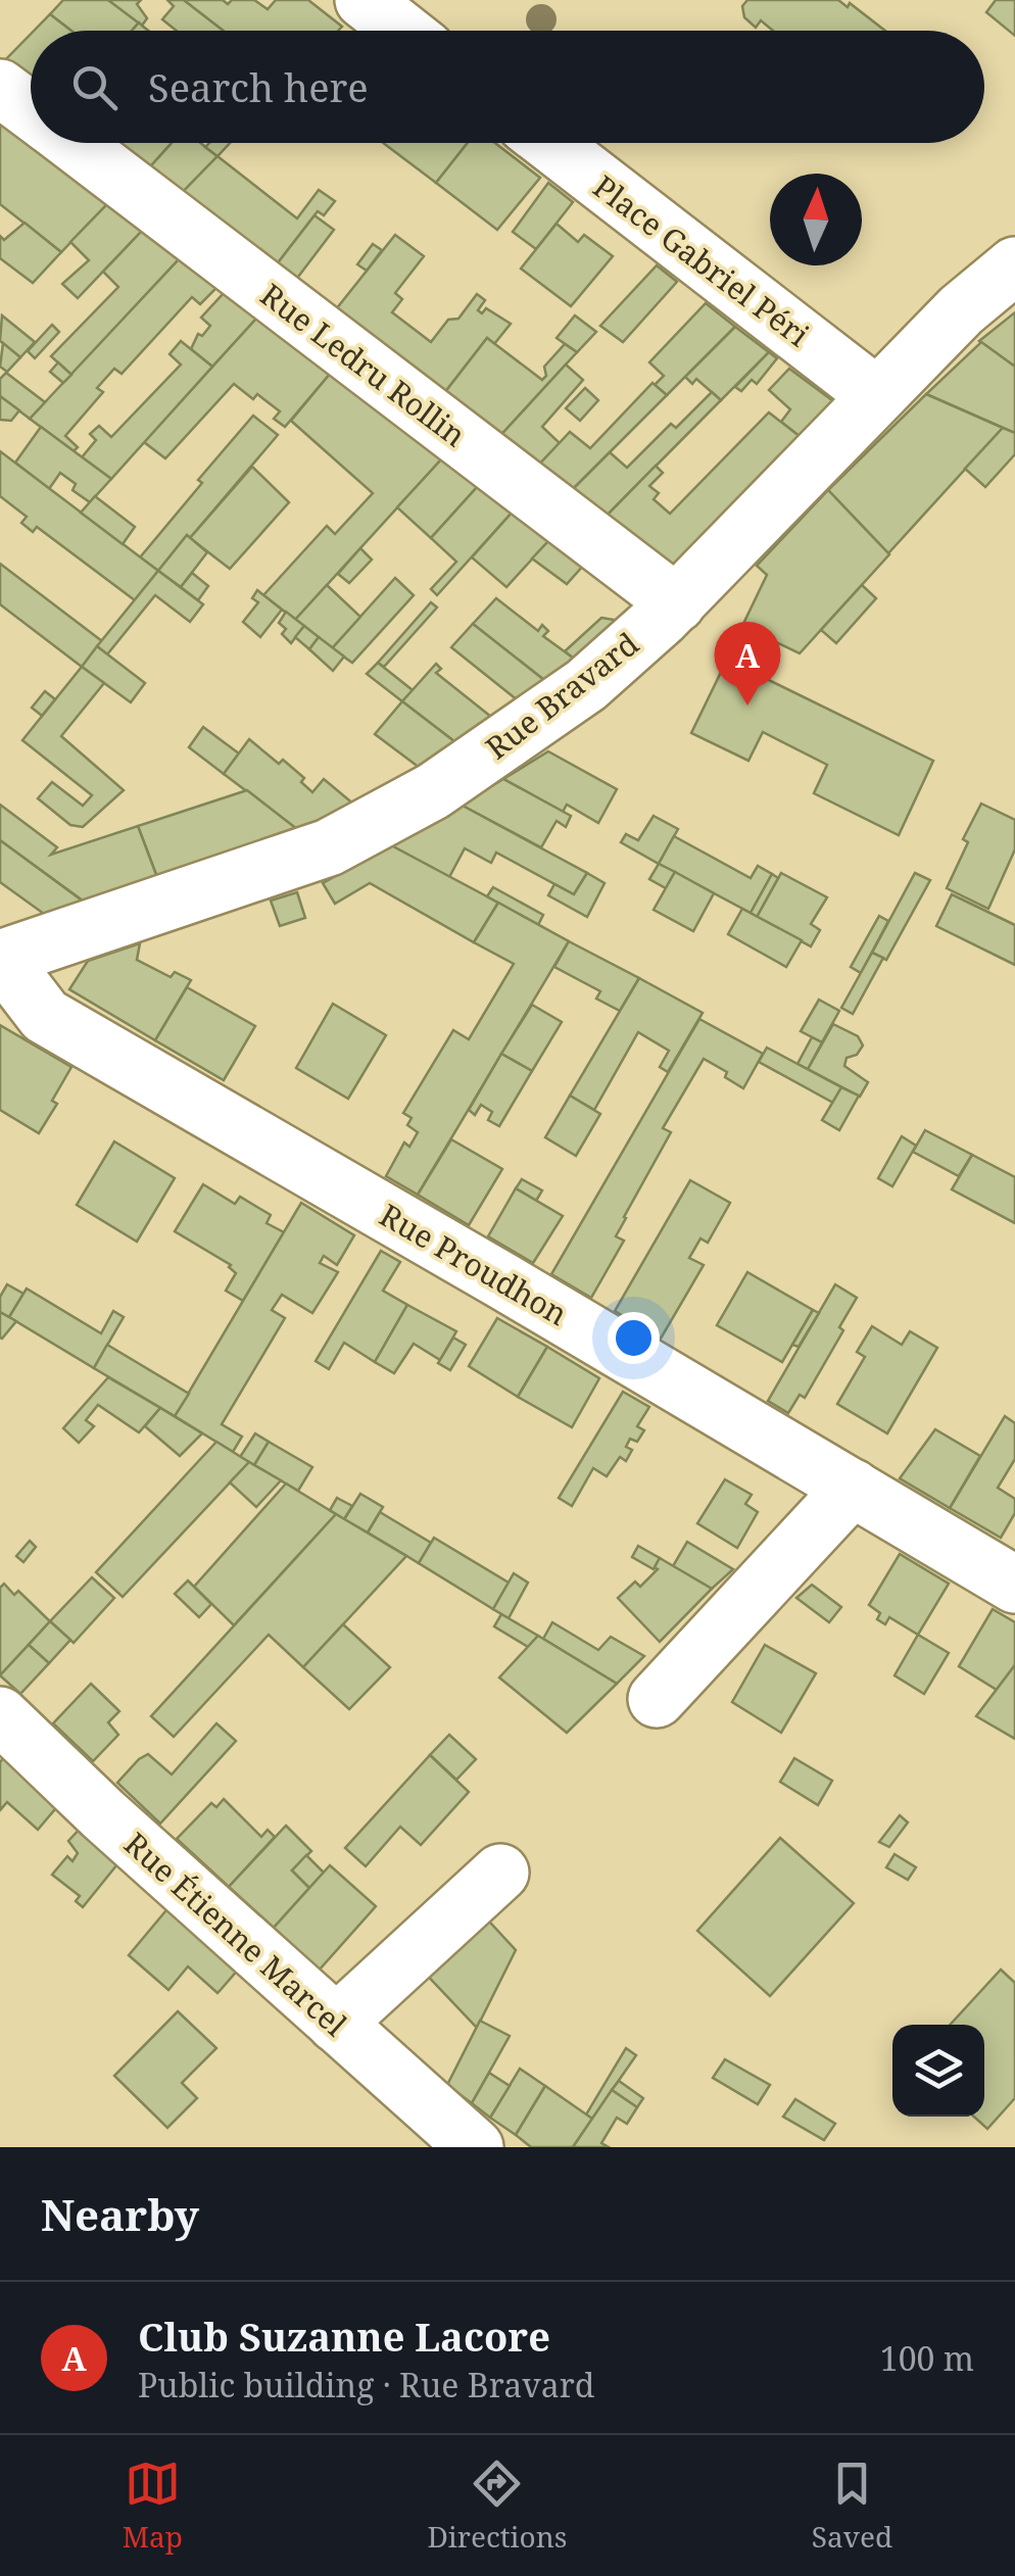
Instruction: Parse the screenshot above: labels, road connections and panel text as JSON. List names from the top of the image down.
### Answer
{
  "streets": {
    "street": [
      "Place Gabriel Péri",
      "Rue Ledru Rollin",
      "Rue Bravard",
      "Rue Proudhon",
      "Rue Étienne Marcel"
    ]
  },
  "crossings": [
    ["Place Gabriel Péri", "Rue Bravard"],
    ["Rue Ledru Rollin", "Rue Bravard"],
    ["Rue Bravard", "Rue Proudhon"]
  ],
  "north": "top",
  "page": {
    "search": "Search here",
    "pins": "A",
    "heading": "Nearby",
    "list": [
      {
        "mark": "A",
        "name": "Club Suzanne Lacore",
        "note": "Public building · Rue Bravard",
        "value": "100 m"
      }
    ],
    "nav": ["Map", "Directions", "Saved"]
  }
}
